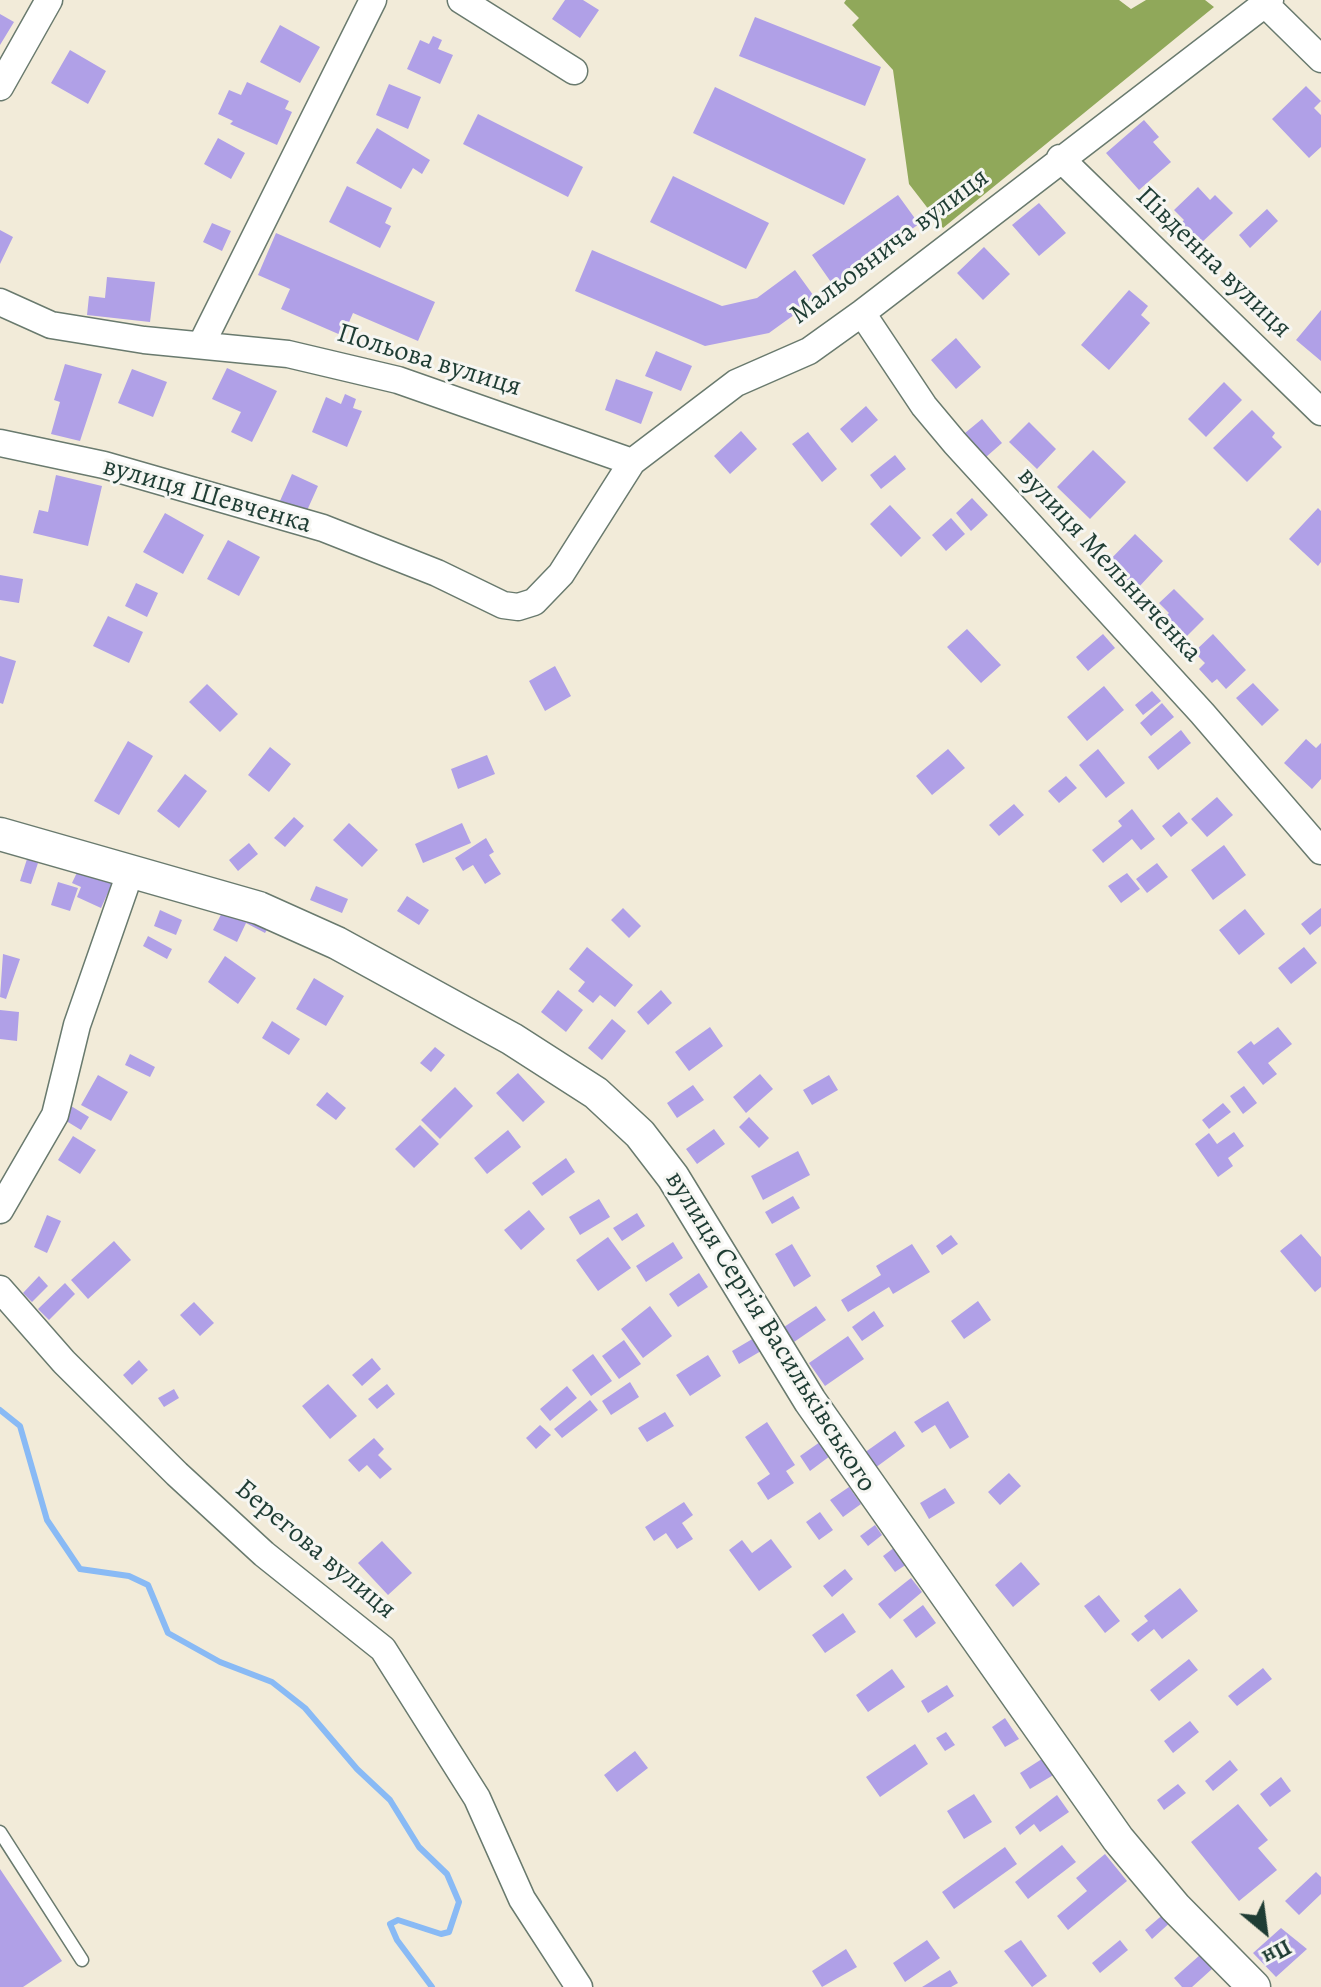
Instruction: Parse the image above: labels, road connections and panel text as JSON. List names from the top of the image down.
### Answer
{
  "streets": {
    "street": [
      "Мальовнича вулиця",
      "Південна вулиця",
      "Польова вулиця",
      "вулиця Шевченка",
      "вулиця Мельниченка",
      "вулиця Сергія Васильківського",
      "Берегова вулиця"
    ]
  },
  "crossings": [
    ["Мальовнича вулиця", "Південна вулиця"],
    ["Мальовнича вулиця", "Польова вулиця"],
    ["Мальовнича вулиця", "вулиця Шевченка"],
    ["Мальовнича вулиця", "вулиця Мельниченка"]
  ],
  "north": "bottom right"
}
